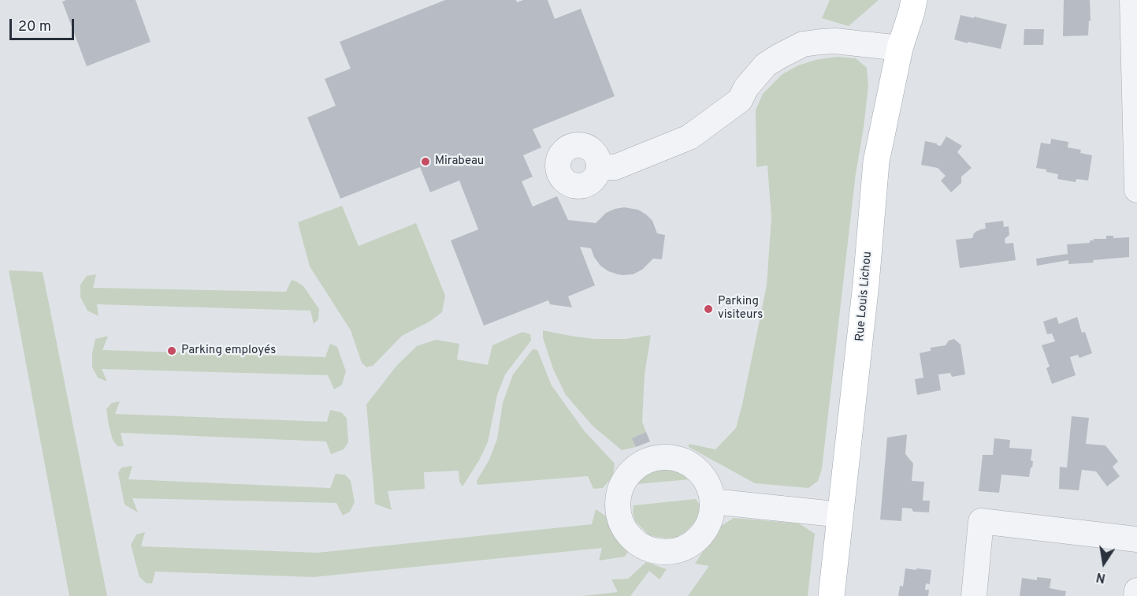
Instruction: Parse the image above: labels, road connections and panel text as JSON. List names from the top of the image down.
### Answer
{
  "streets": {
    "main road": ["Rue Louis Lichou"]
  },
  "places": ["Mirabeau", "Parking visiteurs", "Parking employés"],
  "scale_bar": "20 m",
  "north": "bottom"
}
